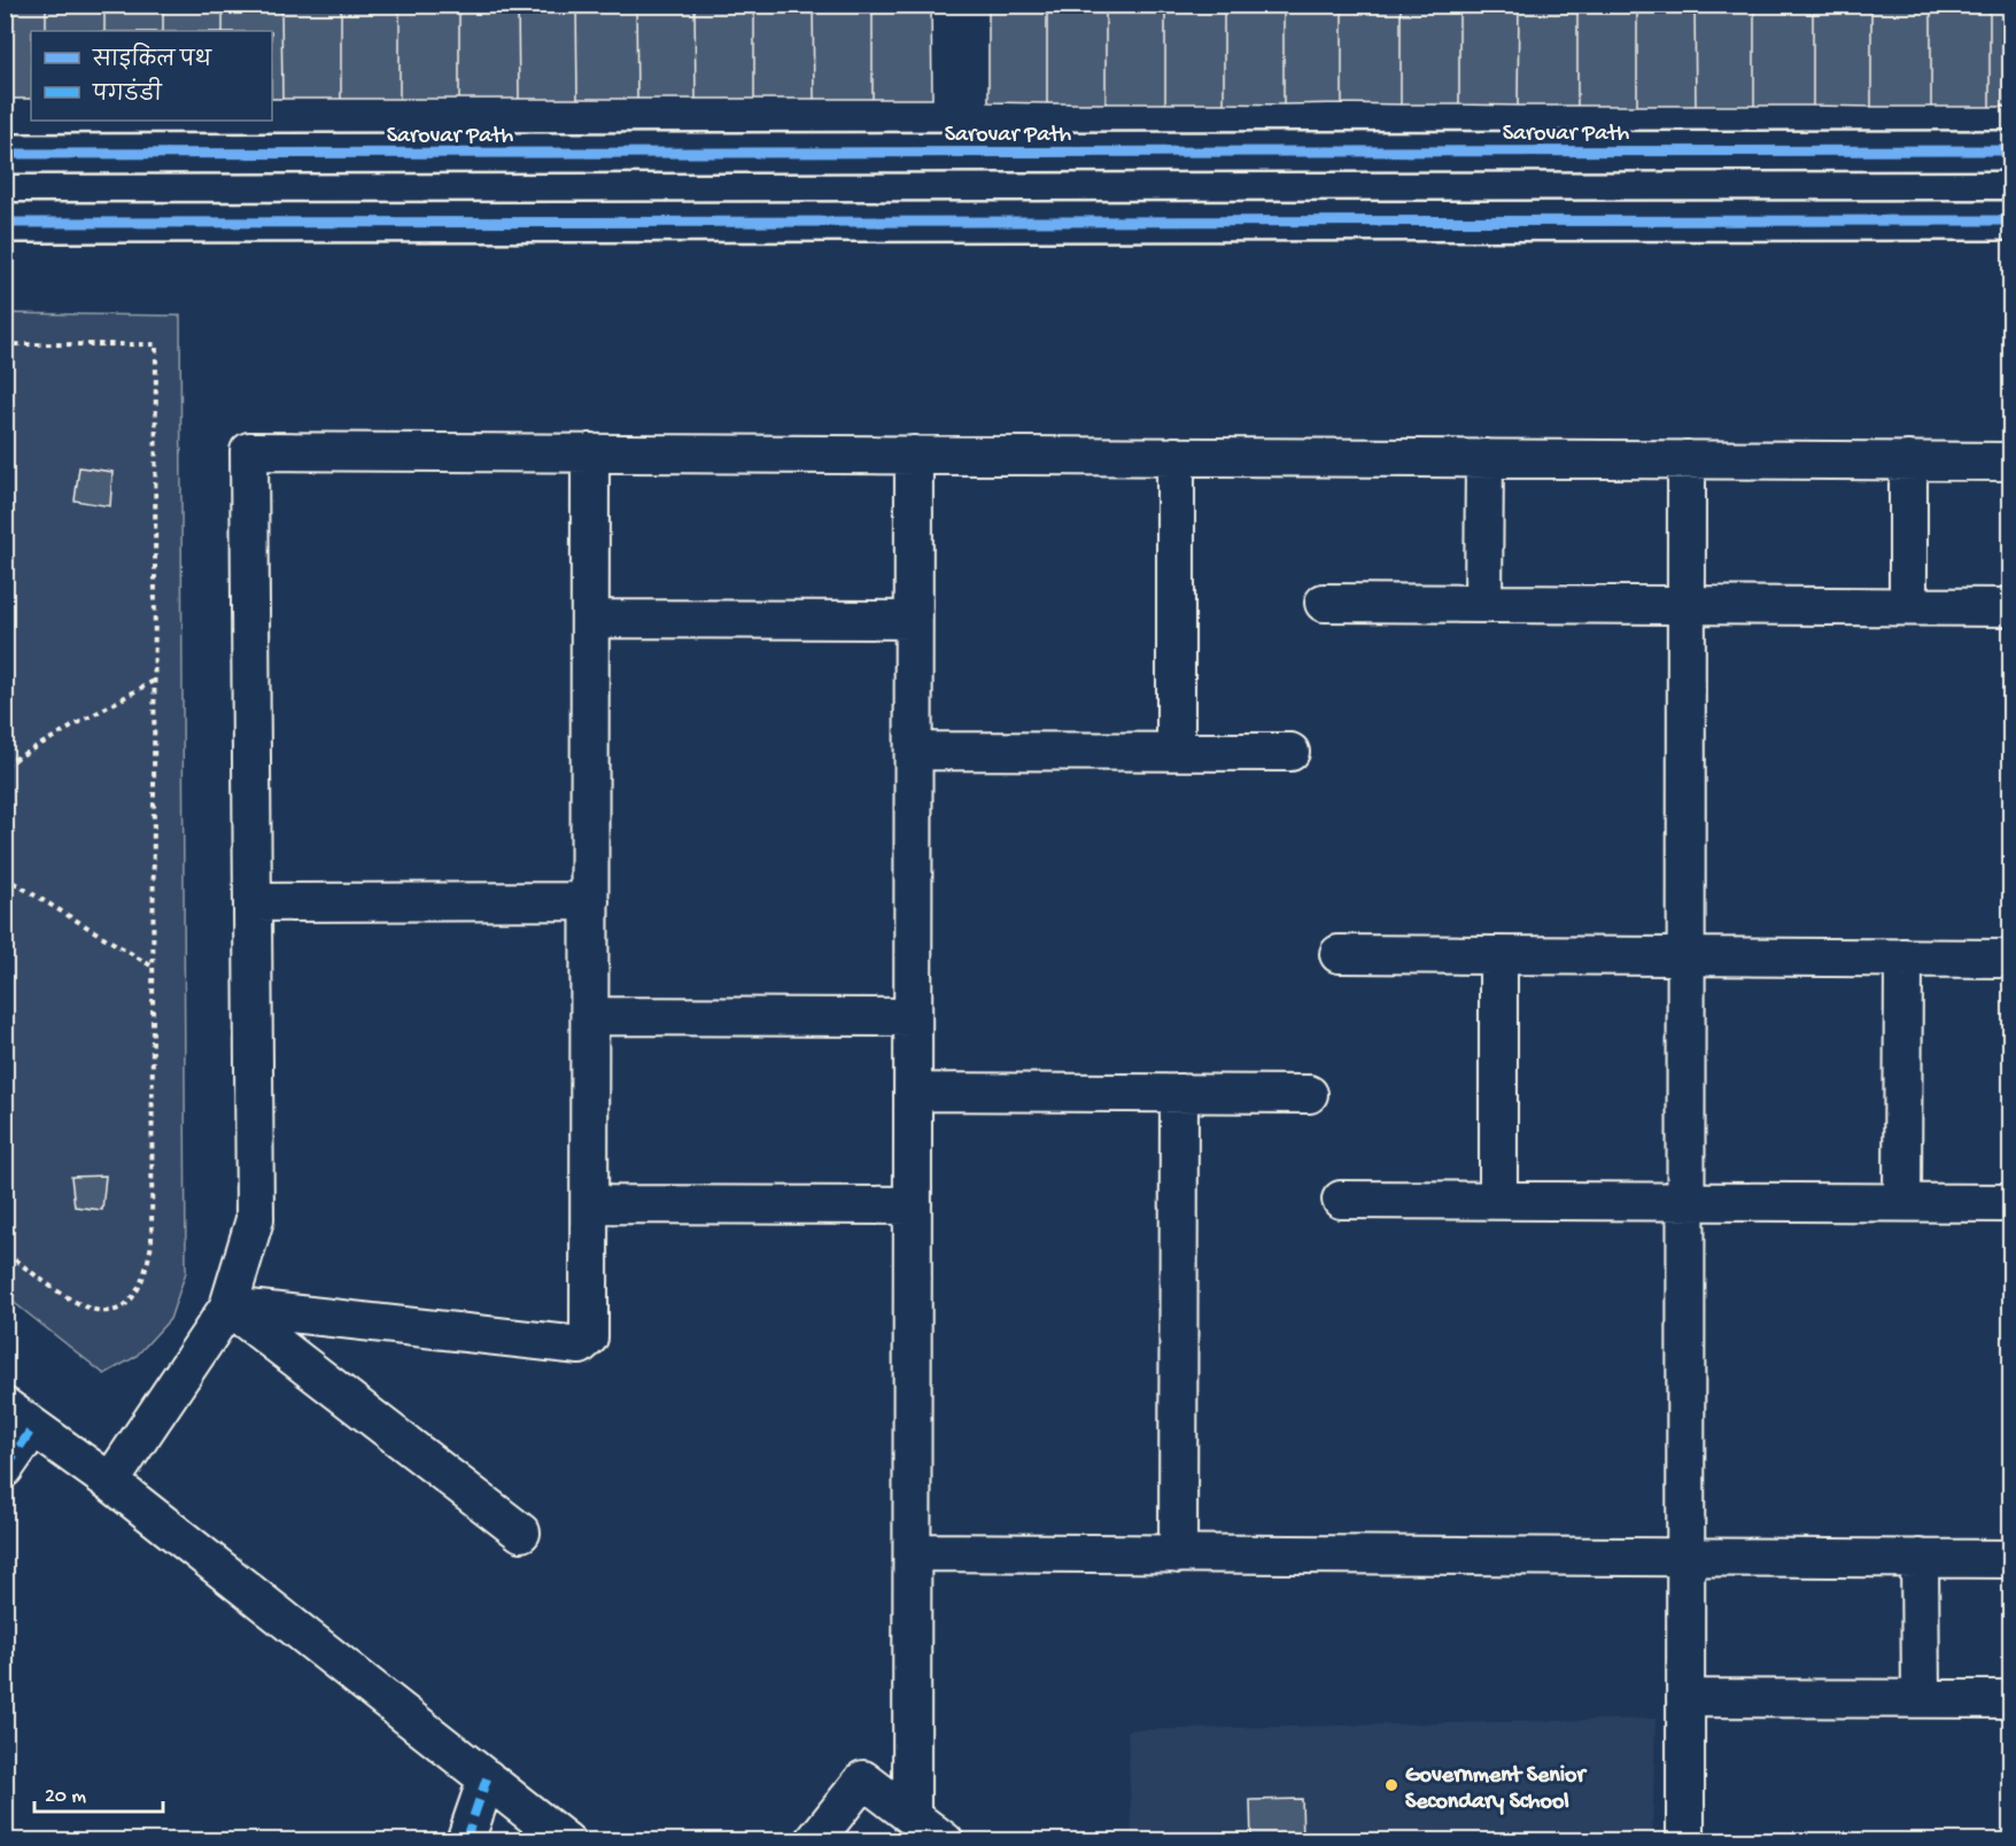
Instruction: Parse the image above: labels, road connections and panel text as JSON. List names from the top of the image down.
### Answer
{
  "streets": {
    "main road": ["Sarovar Path"]
  },
  "places": ["Government Senior Secondary School"],
  "legend": ["साइकिल पथ", "पगडंडी"],
  "scale_bar": "20 m"
}
